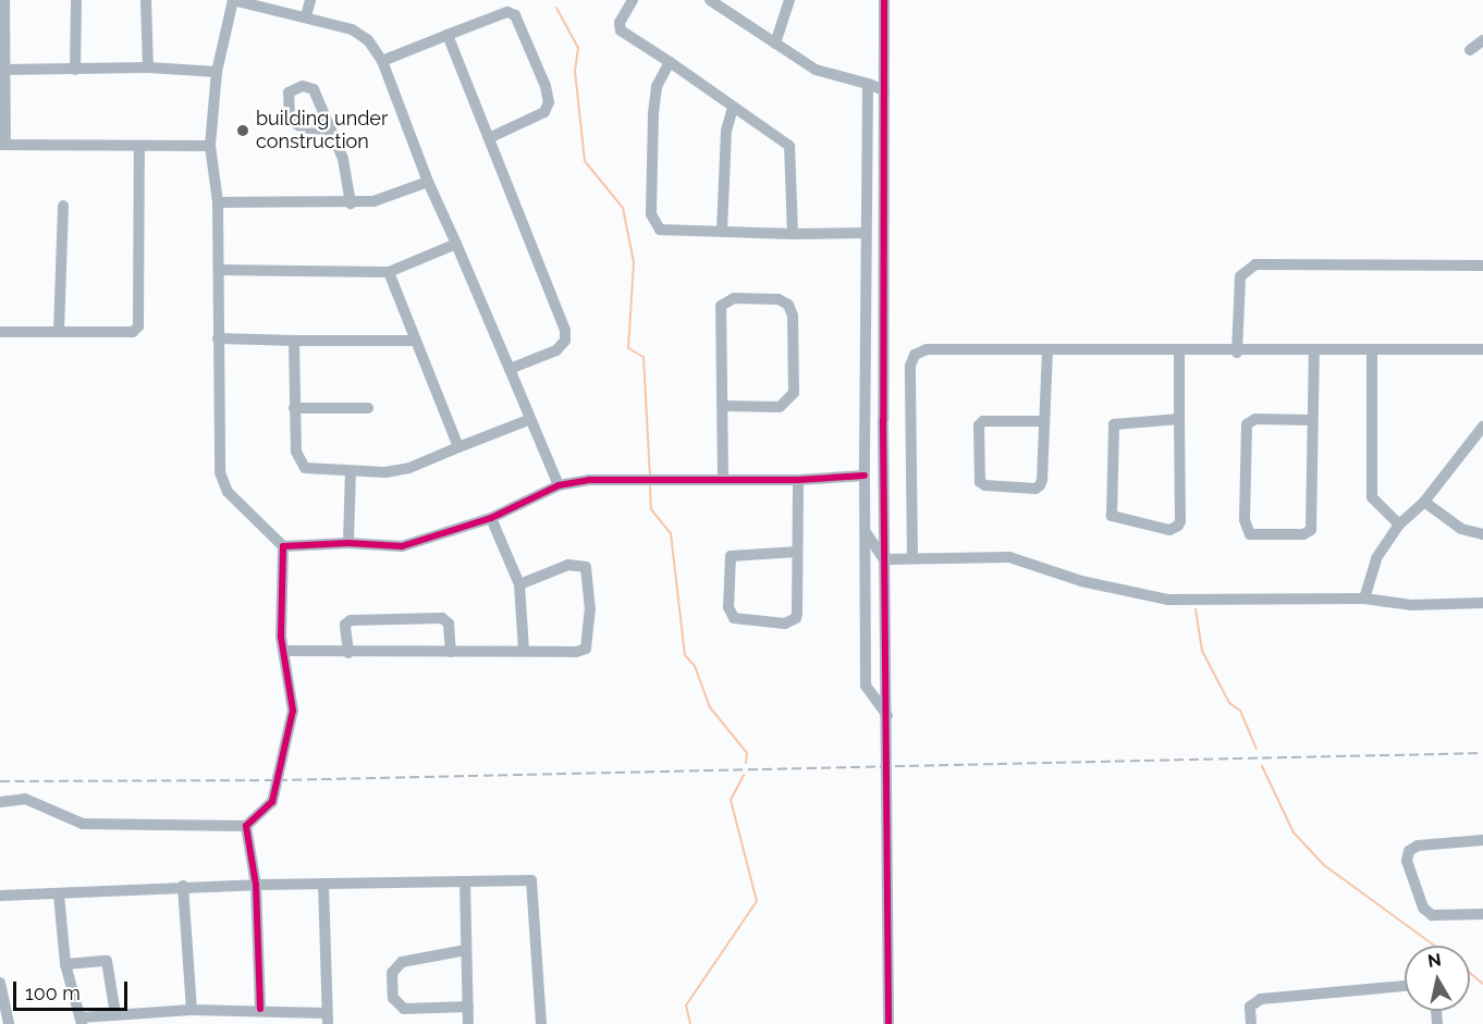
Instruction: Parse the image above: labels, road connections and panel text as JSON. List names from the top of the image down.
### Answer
{
  "places": ["building under construction"],
  "scale_bar": "100 m",
  "north": "top"
}
